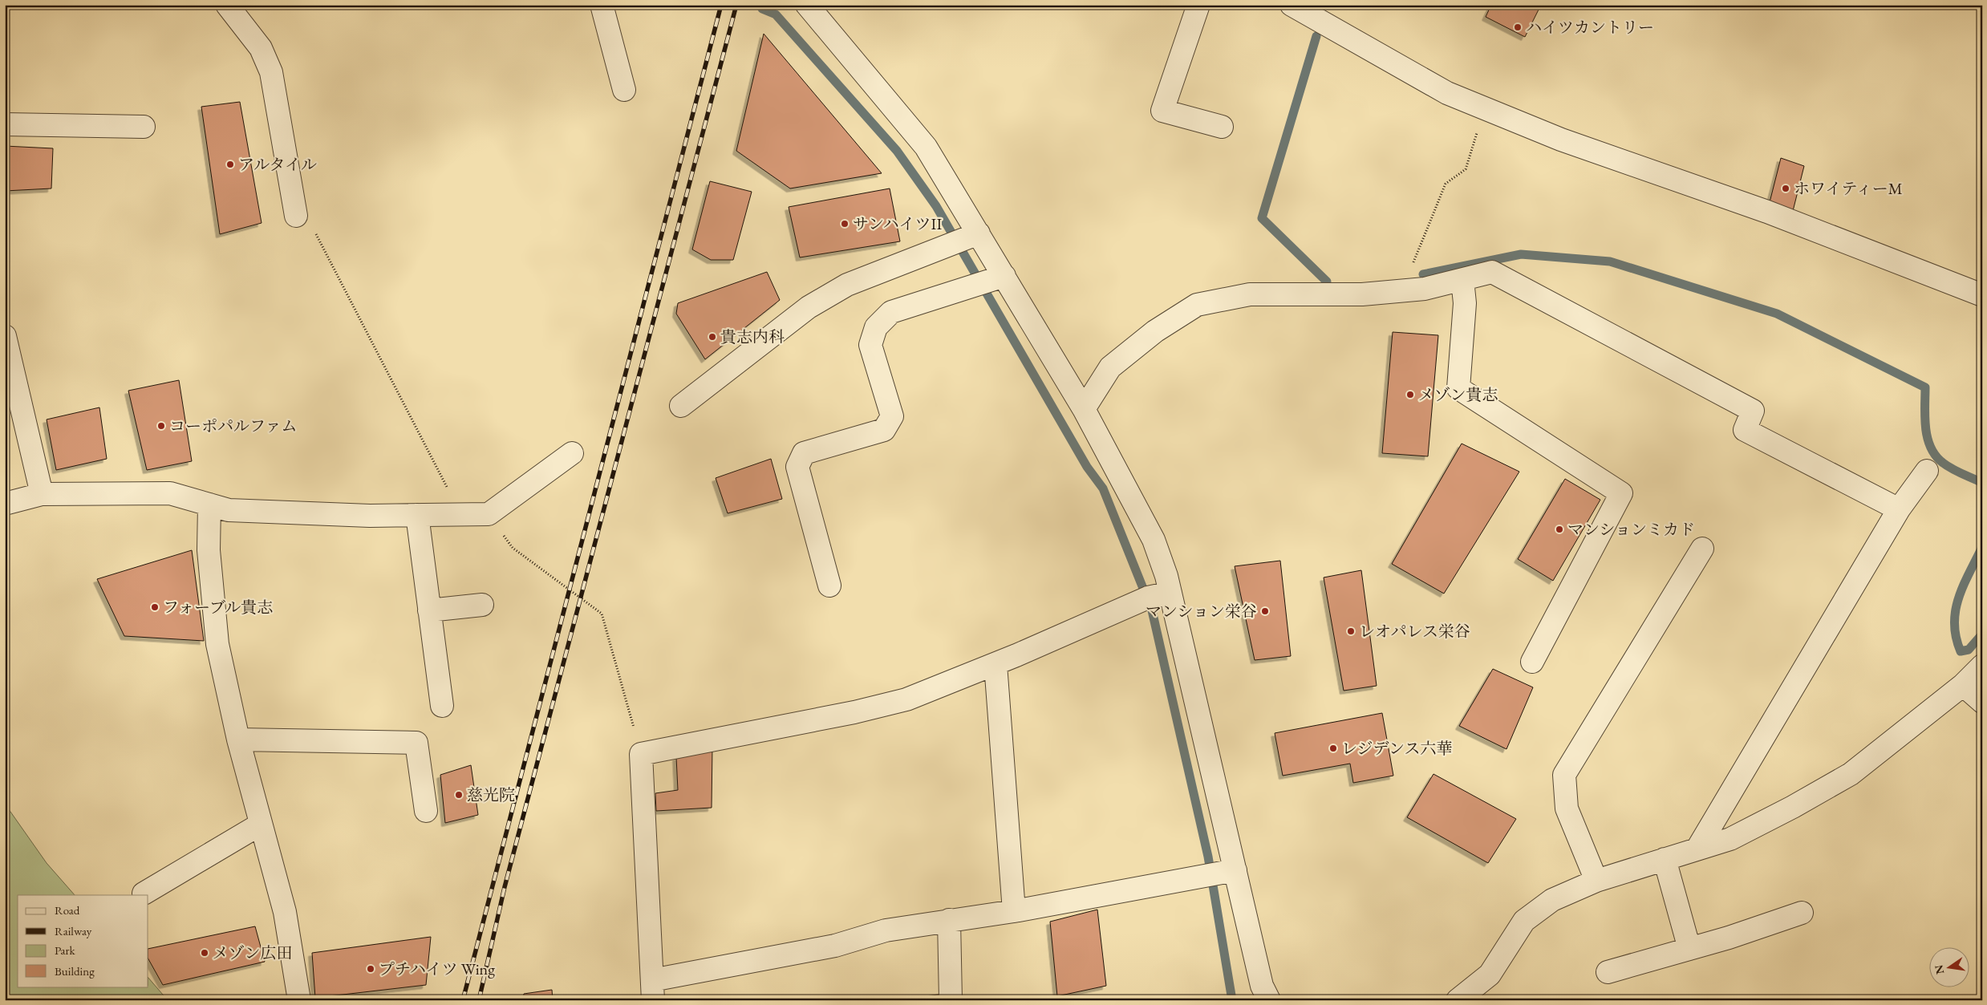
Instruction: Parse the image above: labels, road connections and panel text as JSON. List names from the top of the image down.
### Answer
{
  "places": [
    "ハイツカントリー",
    "アルタイル",
    "ホワイティーM",
    "サンハイツII",
    "貴志内科",
    "メゾン貴志",
    "コーポパルファム",
    "マンションミカド",
    "フォーブル貴志",
    "マンション栄谷",
    "レオパレス栄谷",
    "レジデンス六華",
    "慈光院",
    "メゾン広田",
    "プチハイツ Wing"
  ],
  "legend": [
    "Road",
    "Railway",
    "Park",
    "Building"
  ],
  "north": "left"
}
